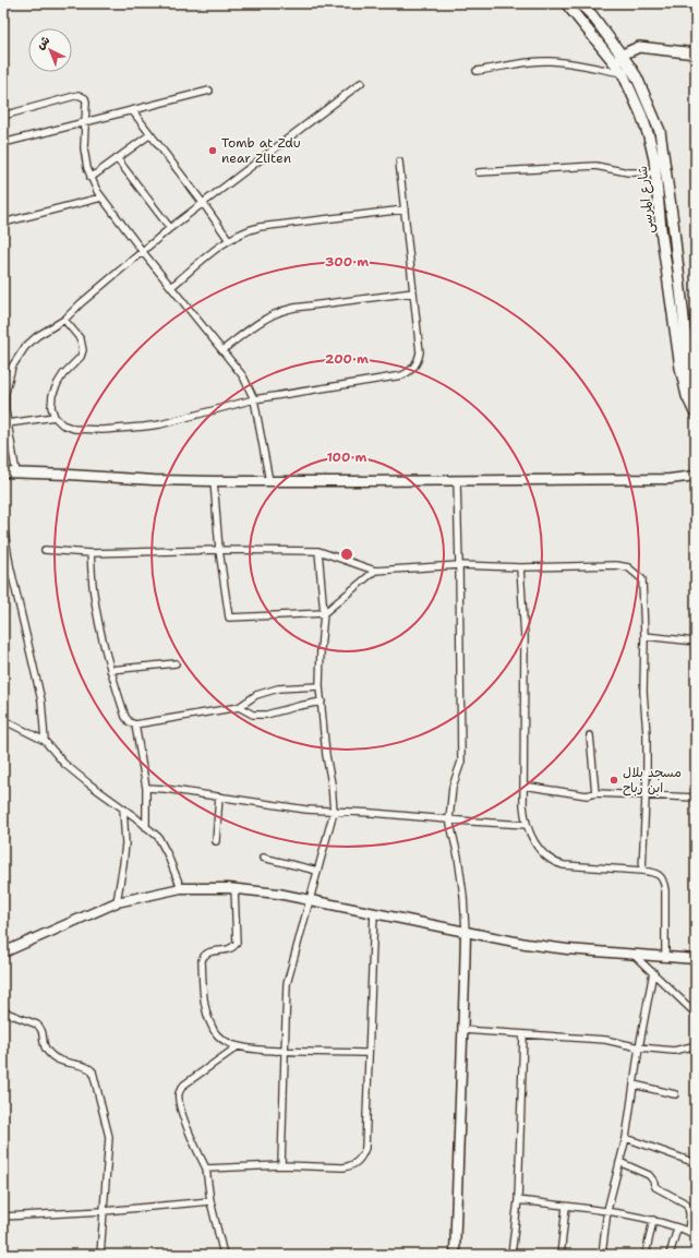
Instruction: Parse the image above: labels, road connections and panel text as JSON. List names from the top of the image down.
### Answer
{
  "streets": {
    "main road": ["شارع المرسى"]
  },
  "places": ["Tomb at Zdu near Zliten", "مسجد بلال ابن رباح"],
  "north": "top left",
  "rings": ["300 m", "200 m", "100 m"]
}
